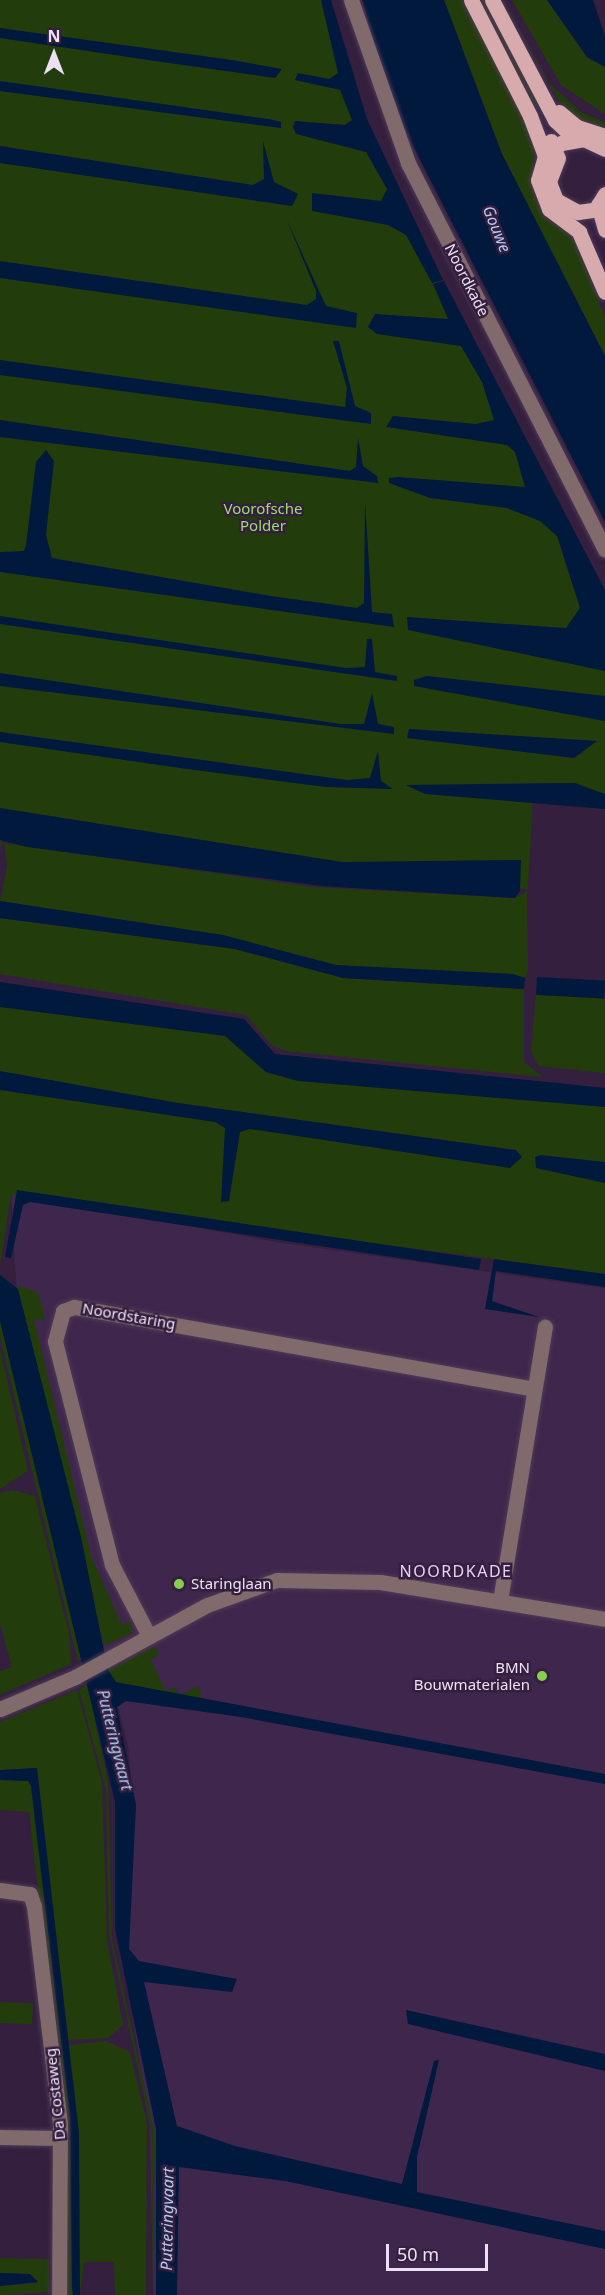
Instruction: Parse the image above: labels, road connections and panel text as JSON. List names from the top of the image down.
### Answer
{
  "streets": {
    "street": ["Noordkade", "Noordstaring", "Da Costaweg"]
  },
  "districts": ["NOORDKADE"],
  "water": ["Gouwe", "Putteringvaart"],
  "parks": ["Voorofsche Polder"],
  "places": ["Staringlaan", "BMN Bouwmaterialen"],
  "scale_bar": "50 m",
  "north": "top"
}
